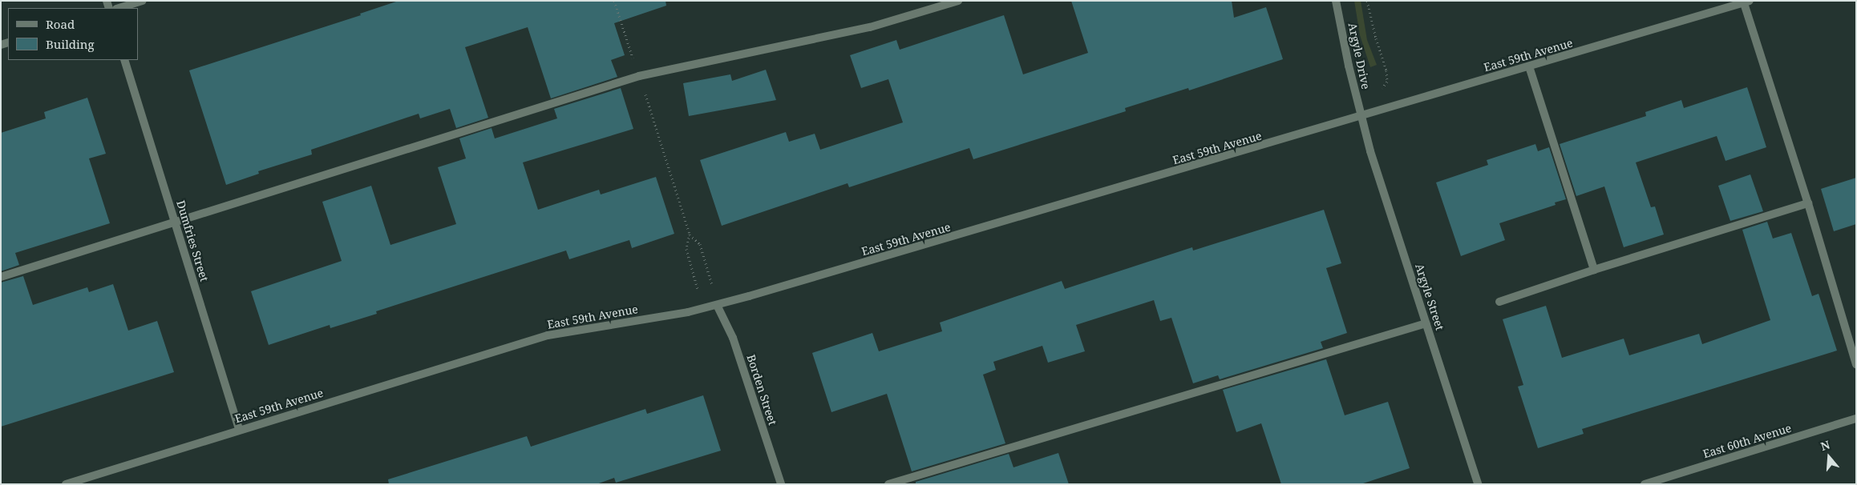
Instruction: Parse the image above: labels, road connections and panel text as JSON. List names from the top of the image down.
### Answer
{
  "streets": {
    "street": [
      "East 59th Avenue",
      "Argyle Drive",
      "Dumfries Street",
      "Argyle Street",
      "Borden Street",
      "East 60th Avenue"
    ]
  },
  "crossings": [
    ["East 59th Avenue", "Argyle Drive"],
    ["East 59th Avenue", "Dumfries Street"],
    ["East 59th Avenue", "Argyle Street"],
    ["East 59th Avenue", "Borden Street"],
    ["Argyle Drive", "Argyle Street"]
  ],
  "legend": ["Road", "Building"],
  "north": "top"
}
